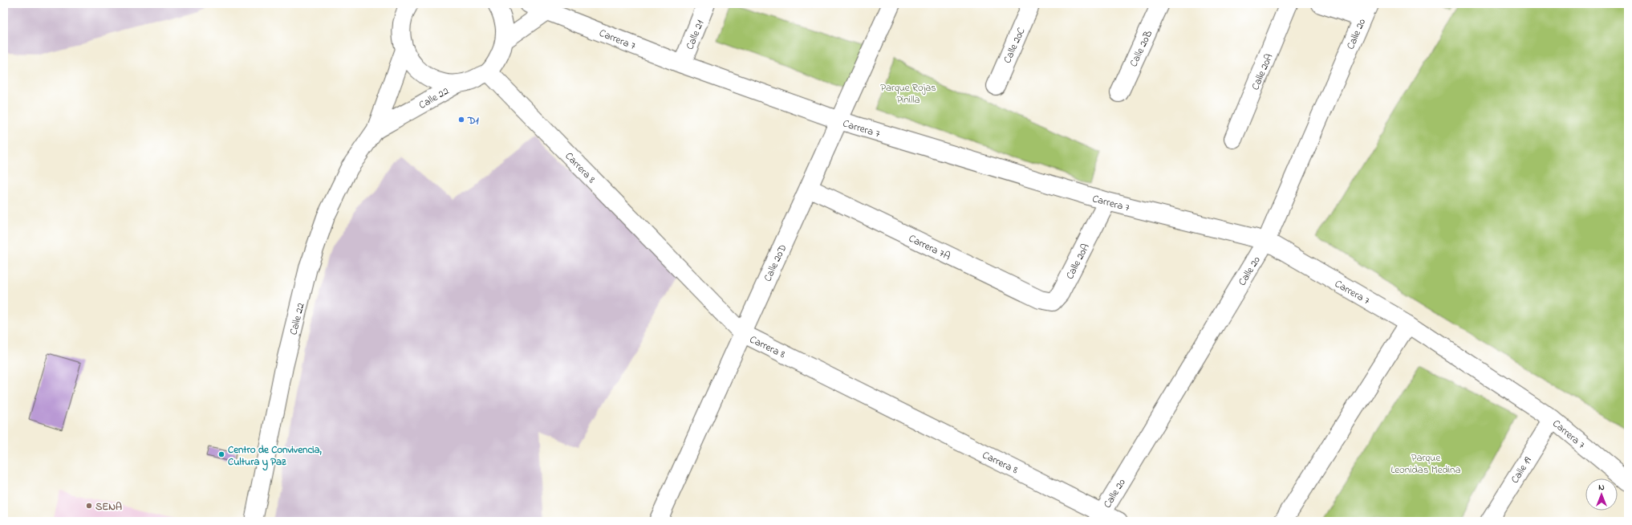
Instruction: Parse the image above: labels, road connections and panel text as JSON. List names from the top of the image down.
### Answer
{
  "streets": {
    "street": [
      "Calle 20",
      "Calle 21",
      "Carrera 7",
      "Calle 20C",
      "Calle 20B",
      "Calle 20A",
      "Calle 22",
      "Carrera 8",
      "Carrera 7A",
      "Calle 20D",
      "Calle 19"
    ]
  },
  "crossings": [
    ["Calle 20", "Carrera 7"],
    ["Calle 20", "Carrera 8"],
    ["Calle 21", "Carrera 7"],
    ["Carrera 7", "Calle 20A"],
    ["Carrera 7", "Calle 20D"],
    ["Carrera 7", "Calle 19"],
    ["Calle 20A", "Carrera 7A"],
    ["Carrera 8", "Calle 20D"],
    ["Carrera 7A", "Calle 20D"]
  ],
  "parks": ["Parque Rojas Pinilla", "Parque Leonidas Medina"],
  "places": ["D1", "Centro de Convivencia, Cultura y Paz", "SENA"],
  "north": "top"
}
